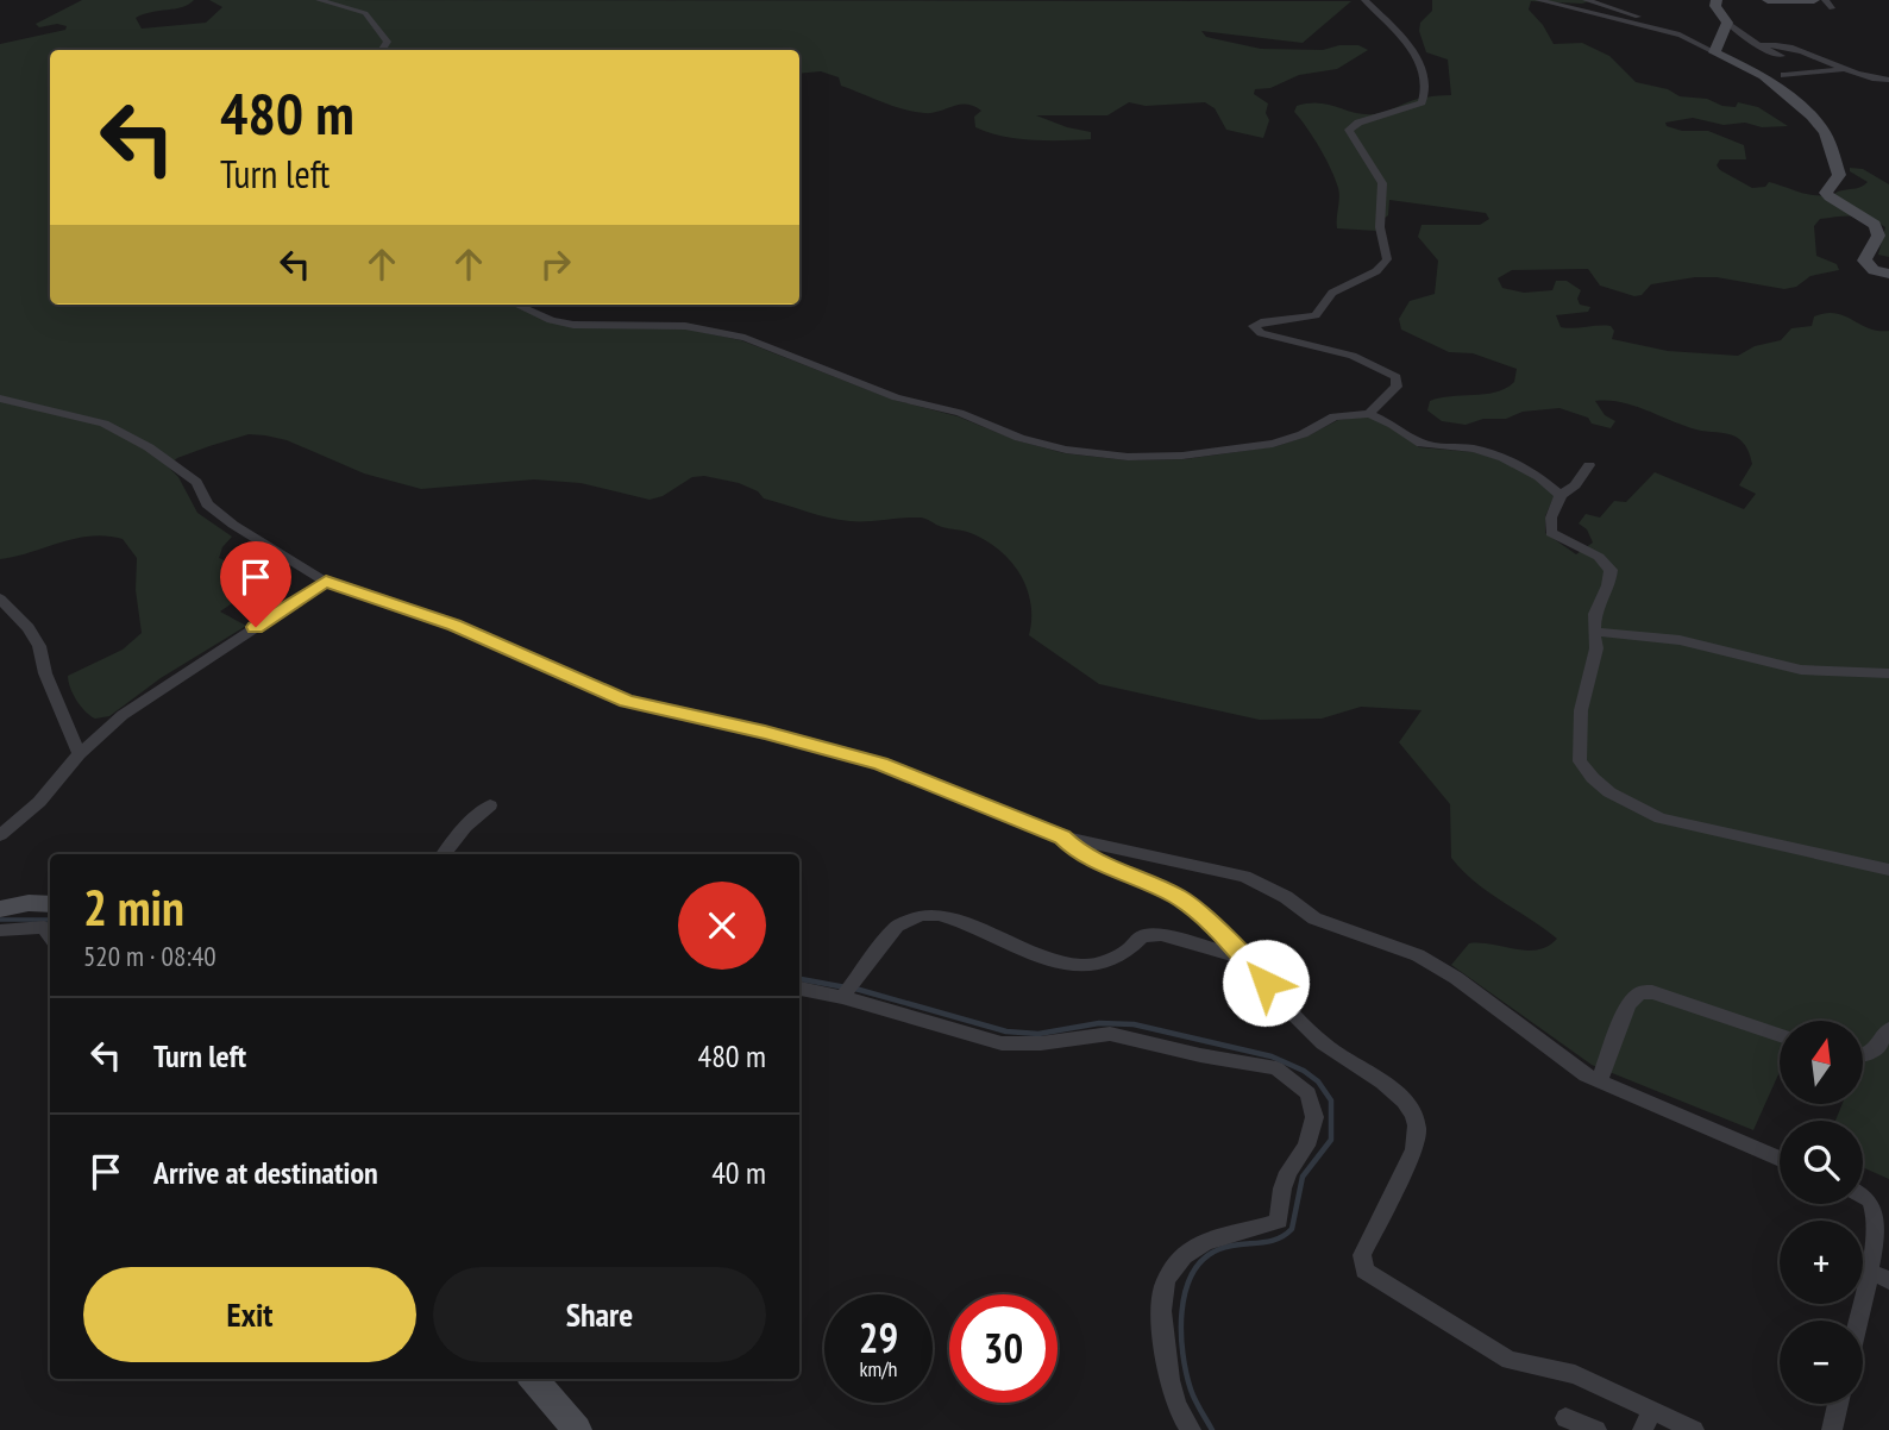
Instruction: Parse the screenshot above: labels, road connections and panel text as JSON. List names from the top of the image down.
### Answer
{
  "north": "top",
  "page": {
    "turn": ["480 m", "Turn left"],
    "heading": ["2 min", "520 m · 08:40"],
    "list": [
      {
        "name": "Turn left",
        "value": "480 m"
      },
      {
        "name": "Arrive at destination",
        "value": "40 m"
      }
    ],
    "map_buttons": ["+", "−"],
    "buttons": ["Exit", "Share"],
    "speed": "29 km/h",
    "limit": "30"
  }
}
